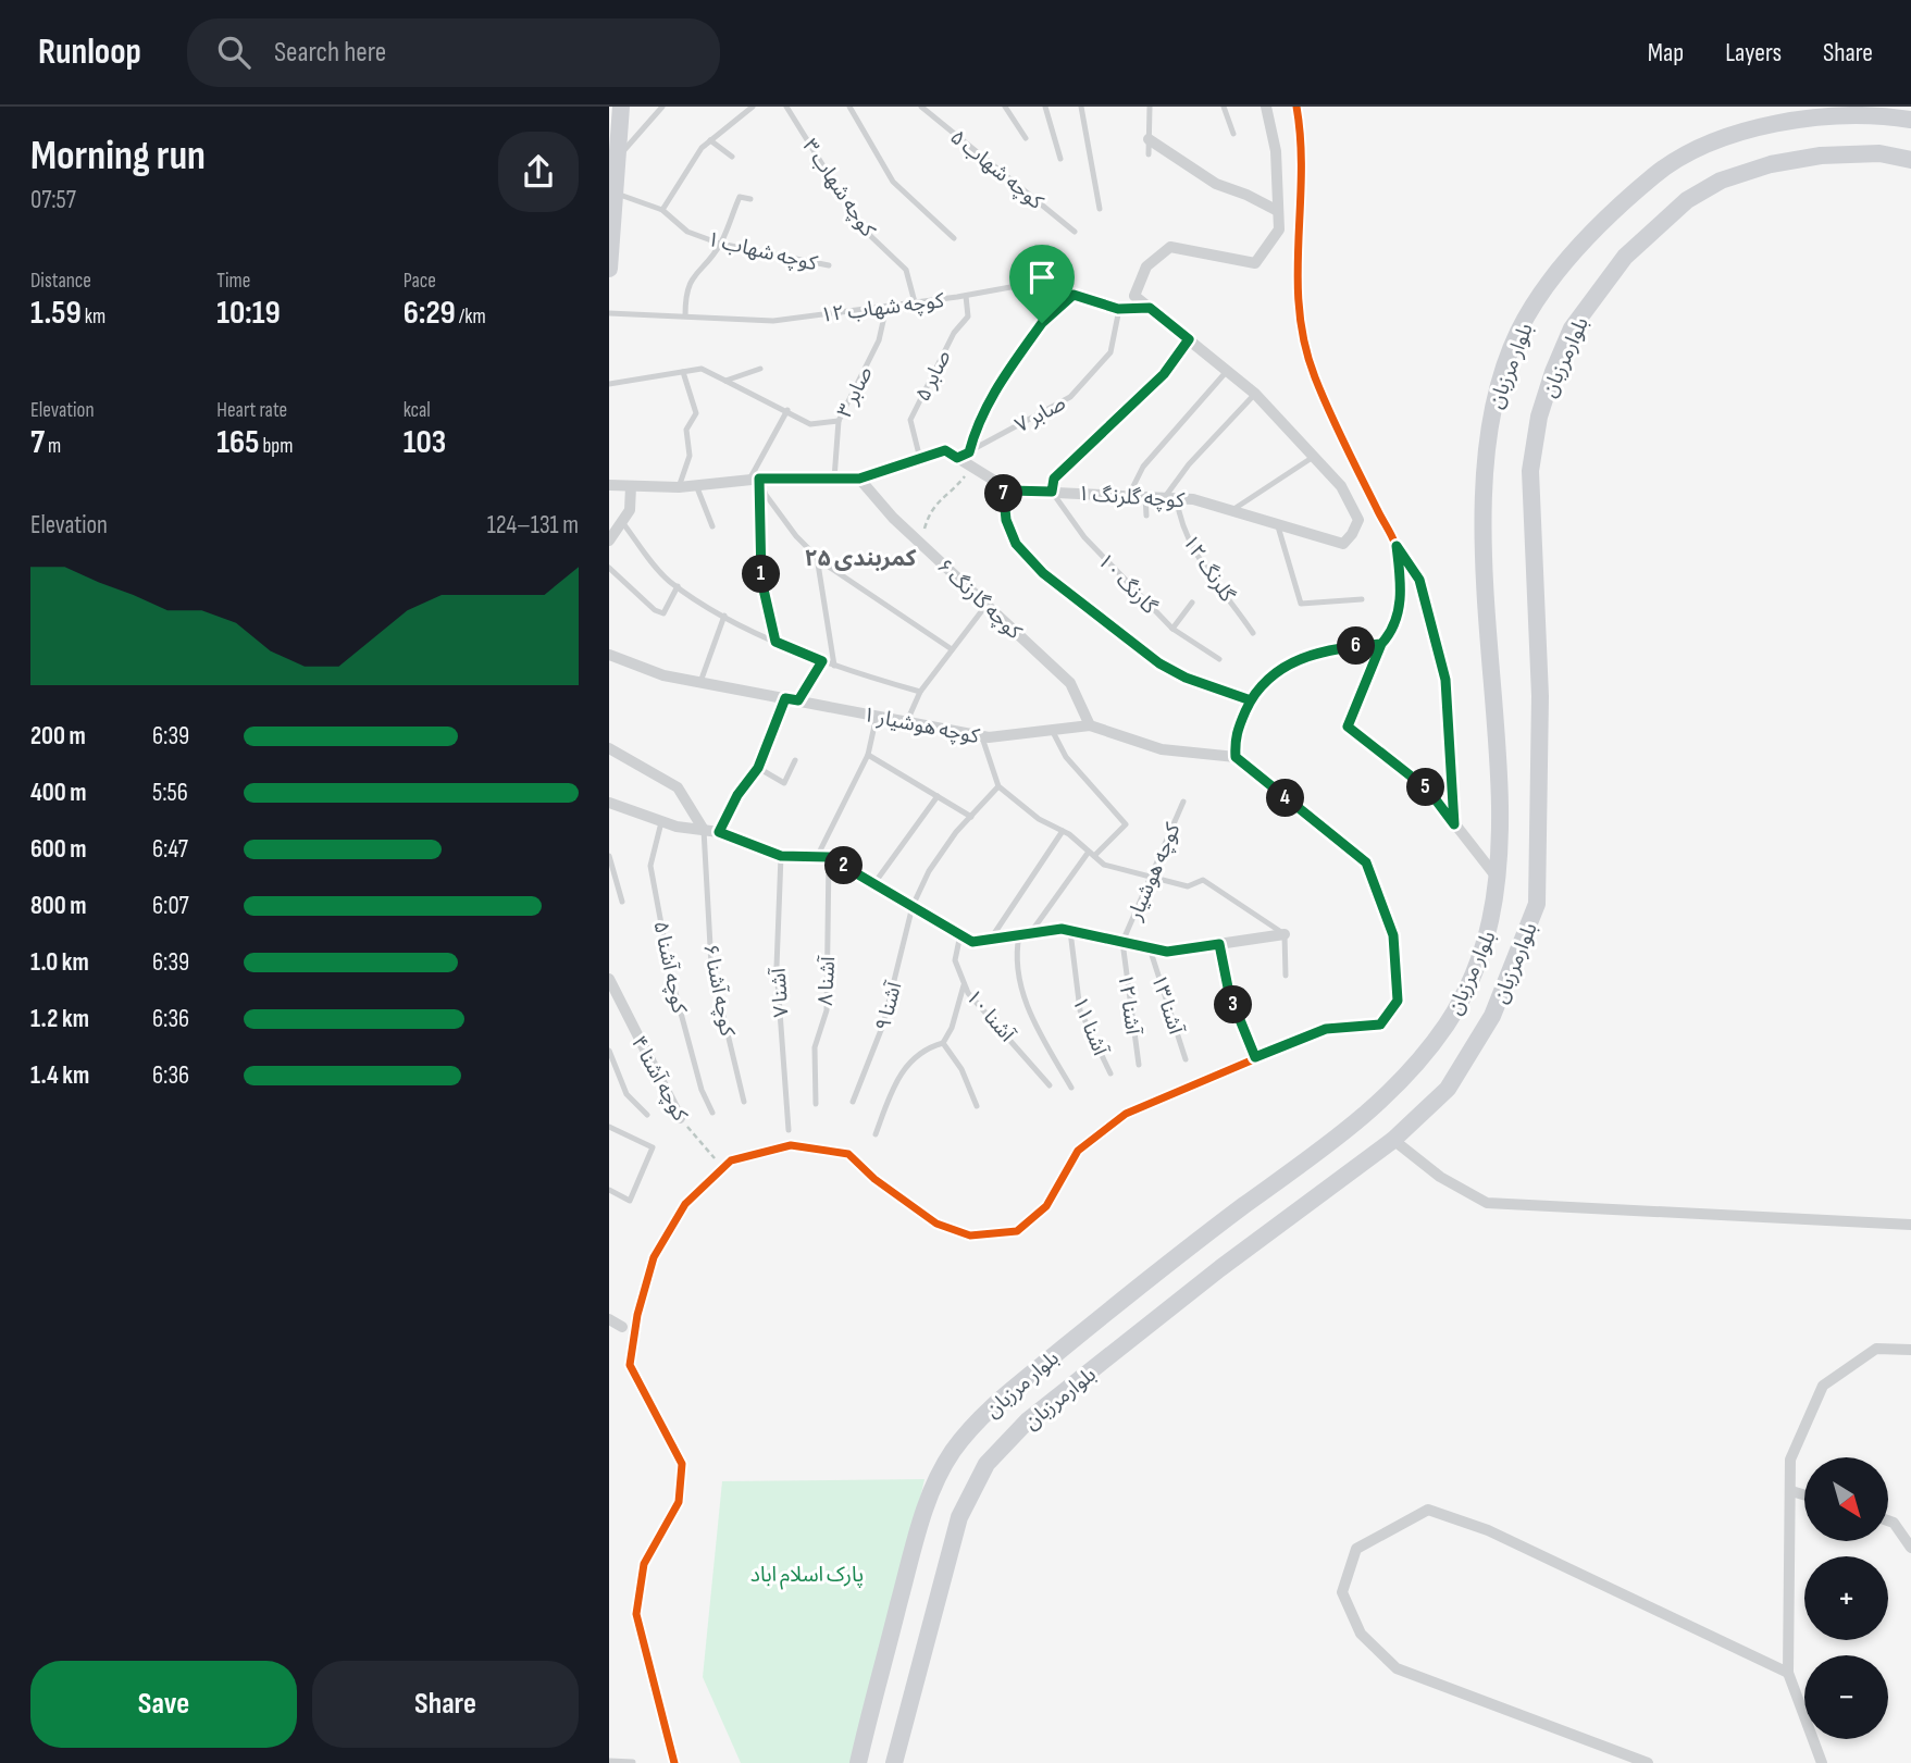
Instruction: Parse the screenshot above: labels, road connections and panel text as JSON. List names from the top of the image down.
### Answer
{
  "streets": {
    "main road": ["بلوارمرزبان", "بلوار مرزبان"],
    "street": [
      "کوچه گلرنگ ۱",
      "کوچه گارنگ ۶",
      "کوچه هوشیار ۱",
      "کوچه آشنا ۴"
    ],
    "lane": [
      "کوچه شهاب ۵",
      "کوچه شهاب ۳",
      "کوچه شهاب ۱",
      "کوچه شهاب ۱۲",
      "صابر ۵",
      "صابر ۳",
      "صابر ۷",
      "گلرنگ ۱۲",
      "گارنگ ۱۰",
      "کوچه هوشیار",
      "کوچه آشنا ۵",
      "آشنا ۸",
      "کوچه آشنا ۶",
      "آشنا ۷",
      "آشنا ۱۲",
      "آشنا ۱۳",
      "آشنا ۹",
      "آشنا ۱۰",
      "آشنا ۱۱"
    ]
  },
  "crossings": [
    ["کوچه شهاب ۳", "کوچه شهاب ۱۲"],
    ["کوچه شهاب ۱۲", "صابر ۵"],
    ["کوچه شهاب ۱۲", "صابر ۳"],
    ["کوچه شهاب ۱۲", "صابر ۷"],
    ["صابر ۷", "کوچه گلرنگ ۱"],
    ["کوچه گلرنگ ۱", "گلرنگ ۱۲"],
    ["کوچه گلرنگ ۱", "گارنگ ۱۰"],
    ["کوچه گارنگ ۶", "کوچه هوشیار ۱"],
    ["کوچه هوشیار", "آشنا ۱۲"]
  ],
  "districts": ["کمربندی ۲۵"],
  "parks": ["پارک اسلام اباد"],
  "north": "bottom right",
  "page": {
    "header": "Runloop",
    "search": "Search here",
    "nav": ["Map", "Layers", "Share"],
    "heading": ["Morning run", "07:57"],
    "stats": [
      ["Distance", "1.59 km"],
      ["Time", "10:19"],
      ["Pace", "6:29 /km"],
      ["Elevation", "7 m"],
      ["Heart rate", "165 bpm"],
      ["kcal", "103"]
    ],
    "pins": [
      "7",
      "1",
      "6",
      "5",
      "4",
      "2",
      "3"
    ],
    "chart": ["Elevation", "124–131 m"],
    "list": [
      {
        "name": "200 m",
        "note": "6:39"
      },
      {
        "name": "400 m",
        "note": "5:56"
      },
      {
        "name": "600 m",
        "note": "6:47"
      },
      {
        "name": "800 m",
        "note": "6:07"
      },
      {
        "name": "1.0 km",
        "note": "6:39"
      },
      {
        "name": "1.2 km",
        "note": "6:36"
      },
      {
        "name": "1.4 km",
        "note": "6:36"
      }
    ],
    "map_buttons": ["+", "−"],
    "buttons": ["Save", "Share"]
  }
}
